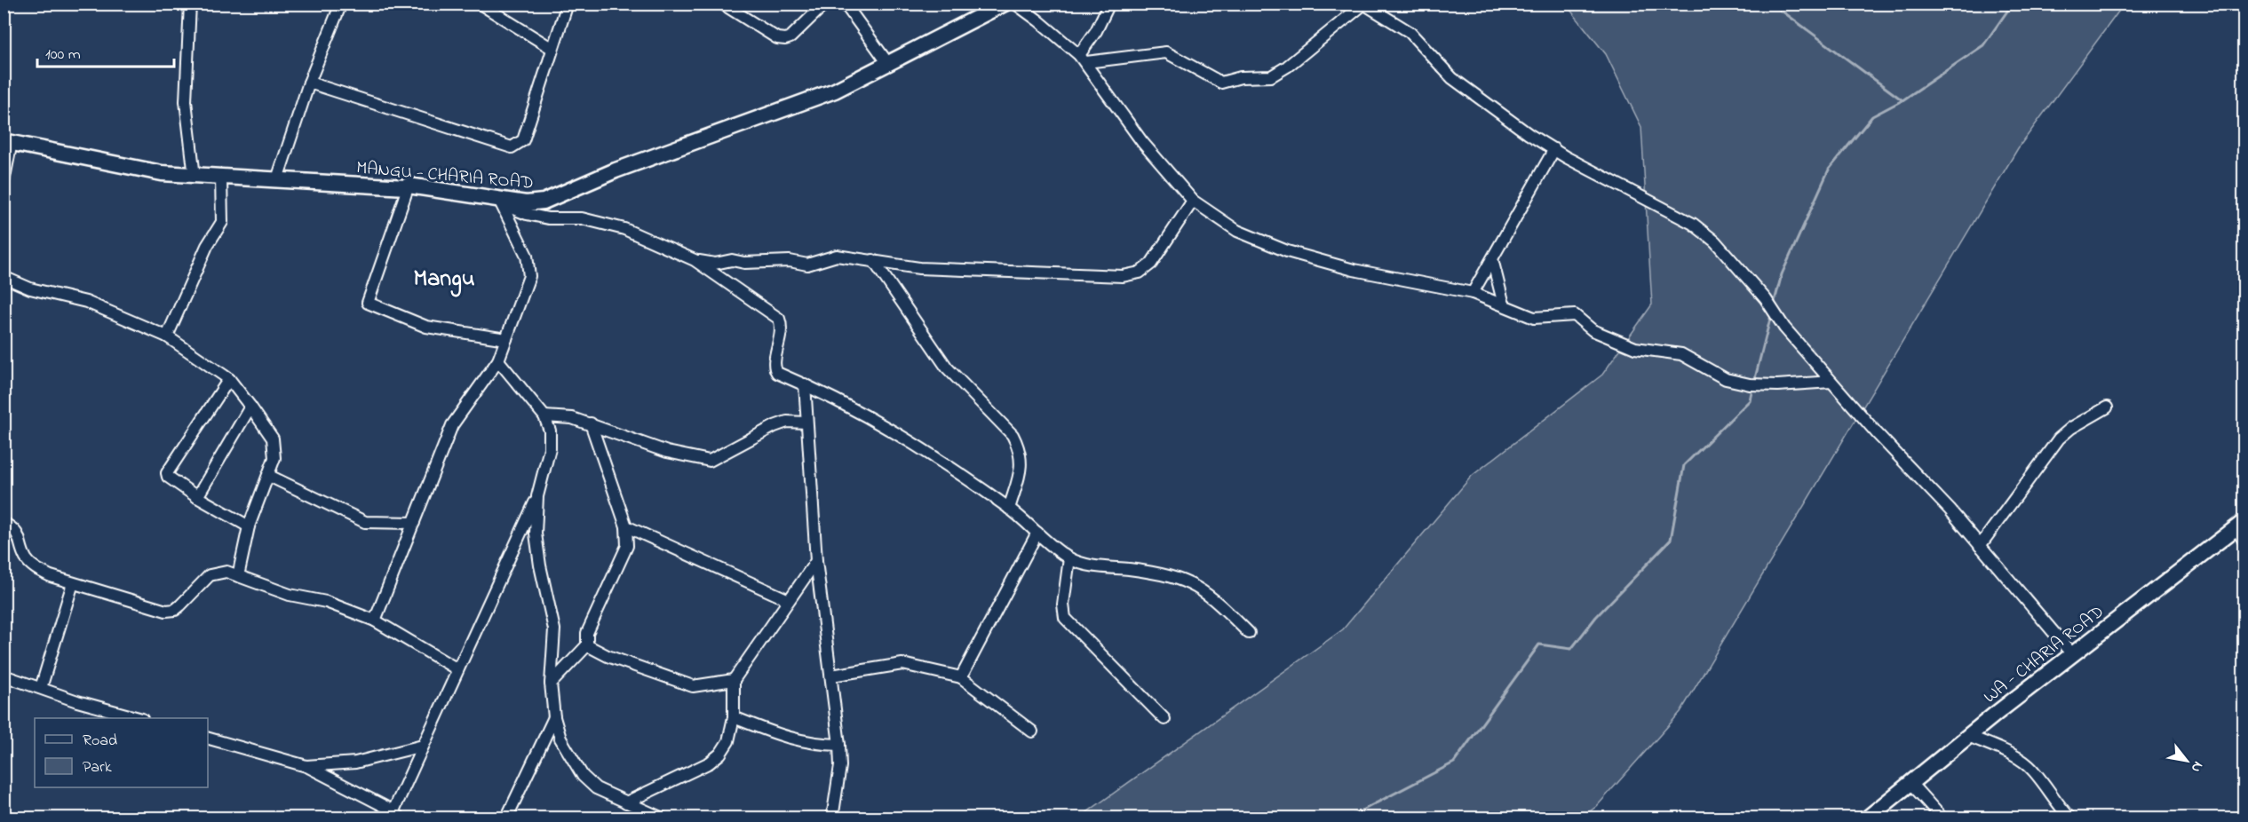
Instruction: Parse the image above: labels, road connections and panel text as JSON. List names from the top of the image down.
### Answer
{
  "streets": {
    "street": ["MANGU - CHARIA ROAD", "WA - CHARIA ROAD"]
  },
  "districts": ["Mangu"],
  "legend": ["Road", "Park"],
  "scale_bar": "100 m",
  "north": "bottom right"
}
